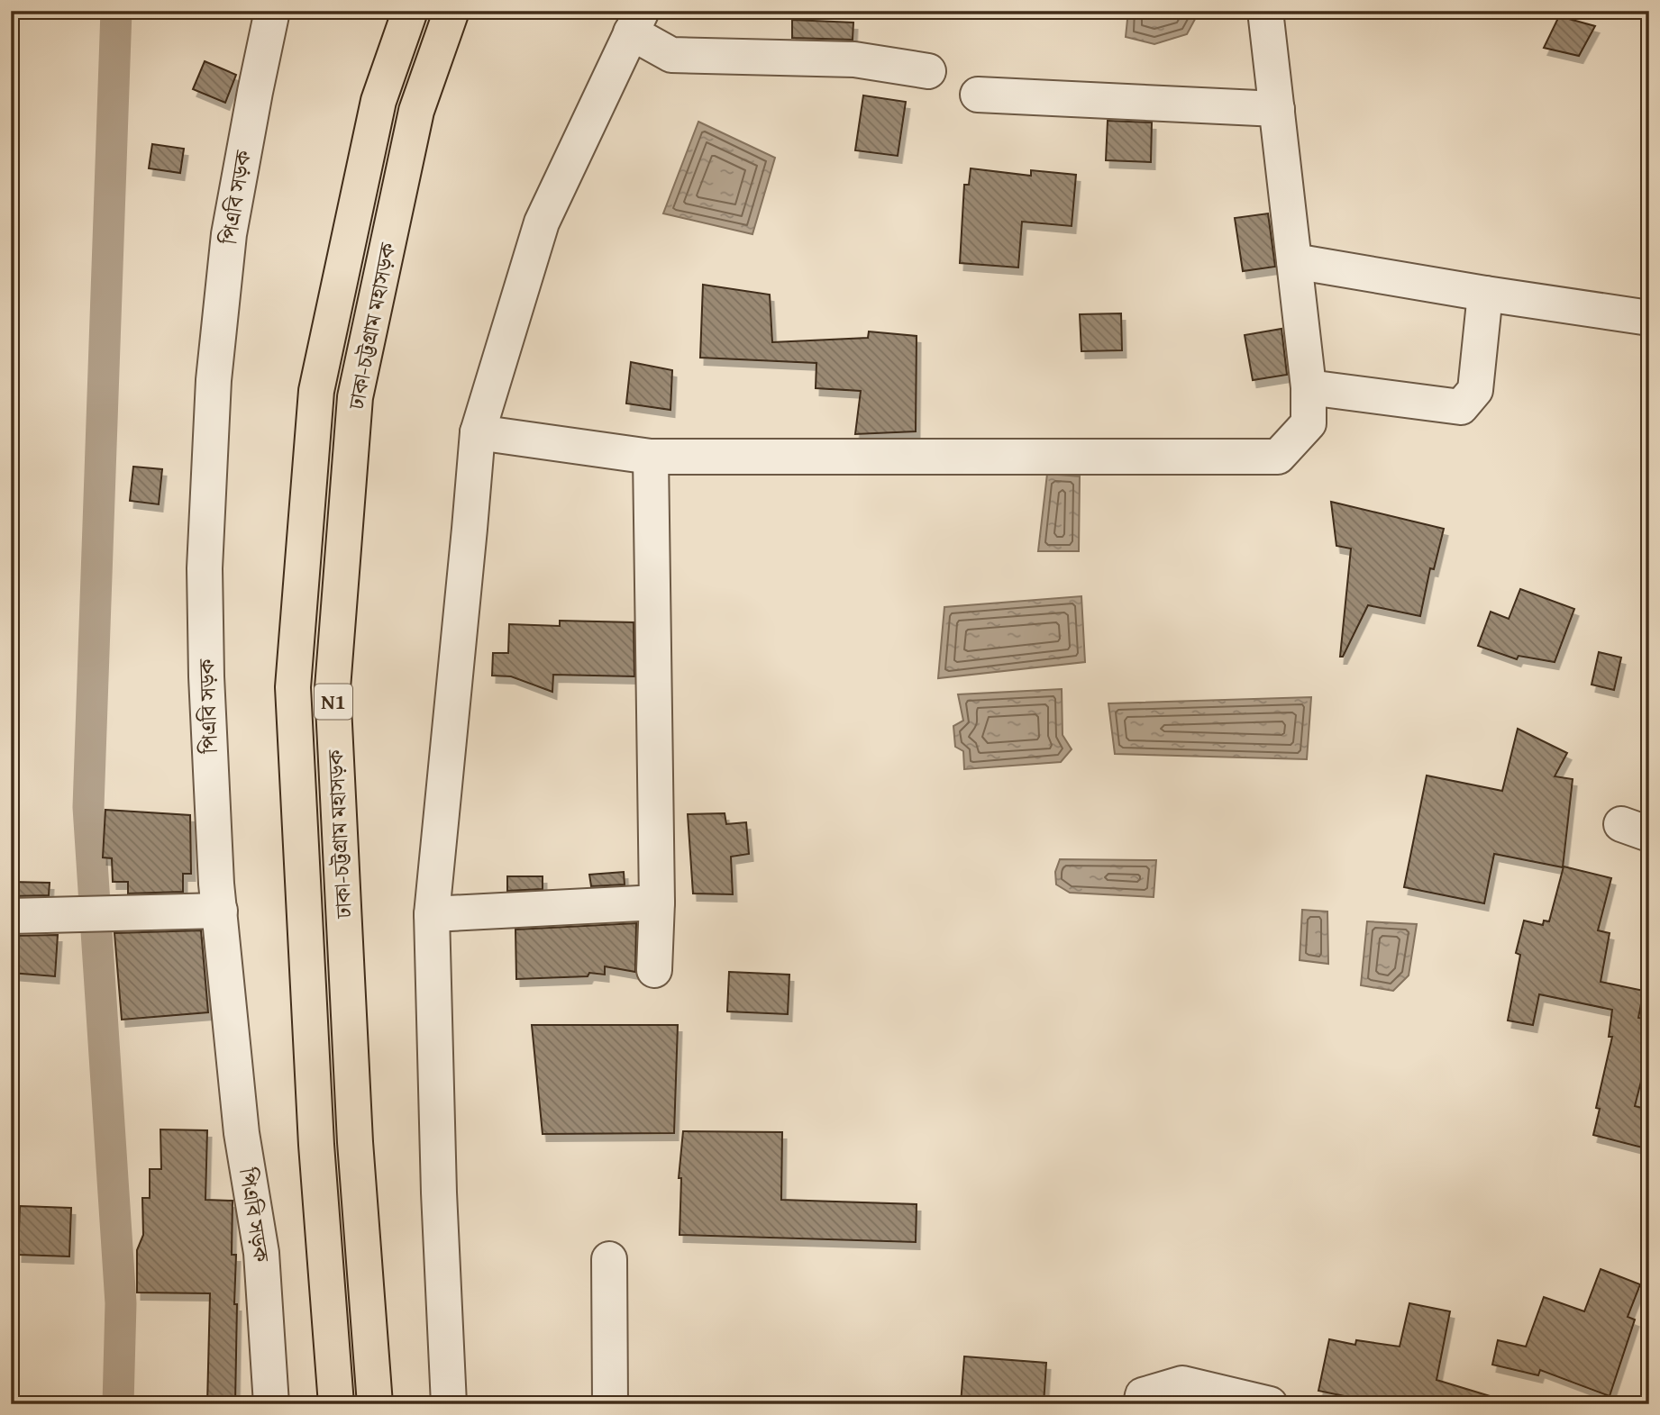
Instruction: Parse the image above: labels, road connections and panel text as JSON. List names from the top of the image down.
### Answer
{
  "streets": {
    "highway": ["ঢাকা-চট্টগ্রাম মহাসড়ক", "N1"],
    "street": ["পিএবি সড়ক"]
  }
}
